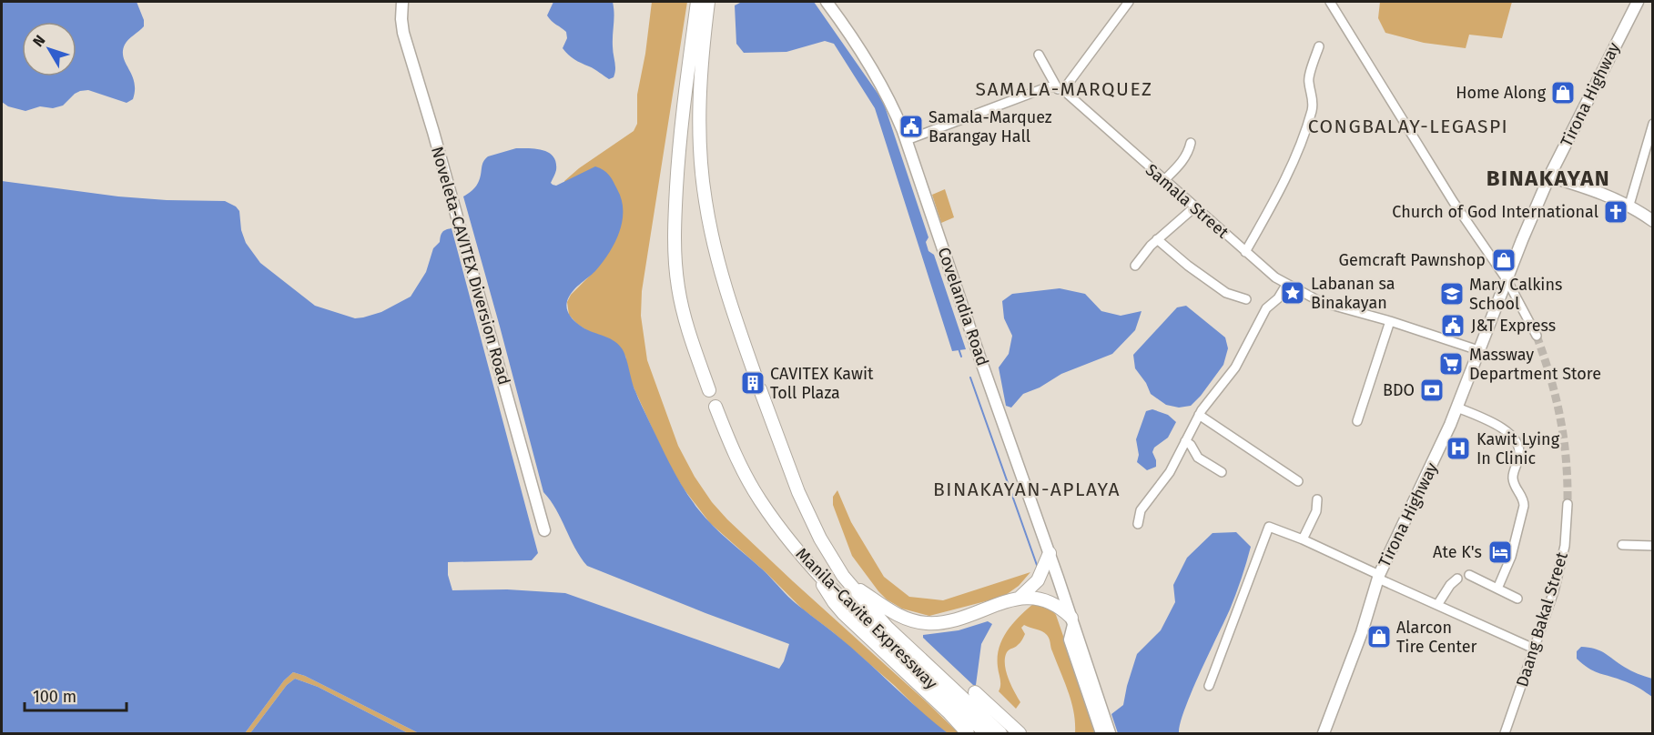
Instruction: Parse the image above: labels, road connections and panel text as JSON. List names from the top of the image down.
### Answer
{
  "streets": {
    "highway": ["Manila–Cavite Expressway"],
    "main road": ["Tirona Highway", "Noveleta-CAVITEX Diversion Road", "Covelandia Road"],
    "street": ["Samala Street", "Daang Bakal Street"]
  },
  "crossings": [
    ["Tirona Highway", "Samala Street"]
  ],
  "districts": [
    "SAMALA-MARQUEZ",
    "CONGBALAY-LEGASPI",
    "BINAKAYAN",
    "BINAKAYAN-APLAYA"
  ],
  "places": {
    "shop": ["Home Along", "Gemcraft Pawnshop", "Alarcon Tire Center"],
    "public building": ["Samala-Marquez Barangay Hall", "J&T Express"],
    "church": ["Church of God International"],
    "place": ["Labanan sa Binakayan"],
    "school or university": ["Mary Calkins School"],
    "supermarket": ["Massway Department Store"],
    "building": ["CAVITEX Kawit Toll Plaza"],
    "bank": ["BDO"],
    "hospital": ["Kawit Lying In Clinic"],
    "hotel": ["Ate K's"]
  },
  "scale_bar": "100 m",
  "north": "top left"
}
